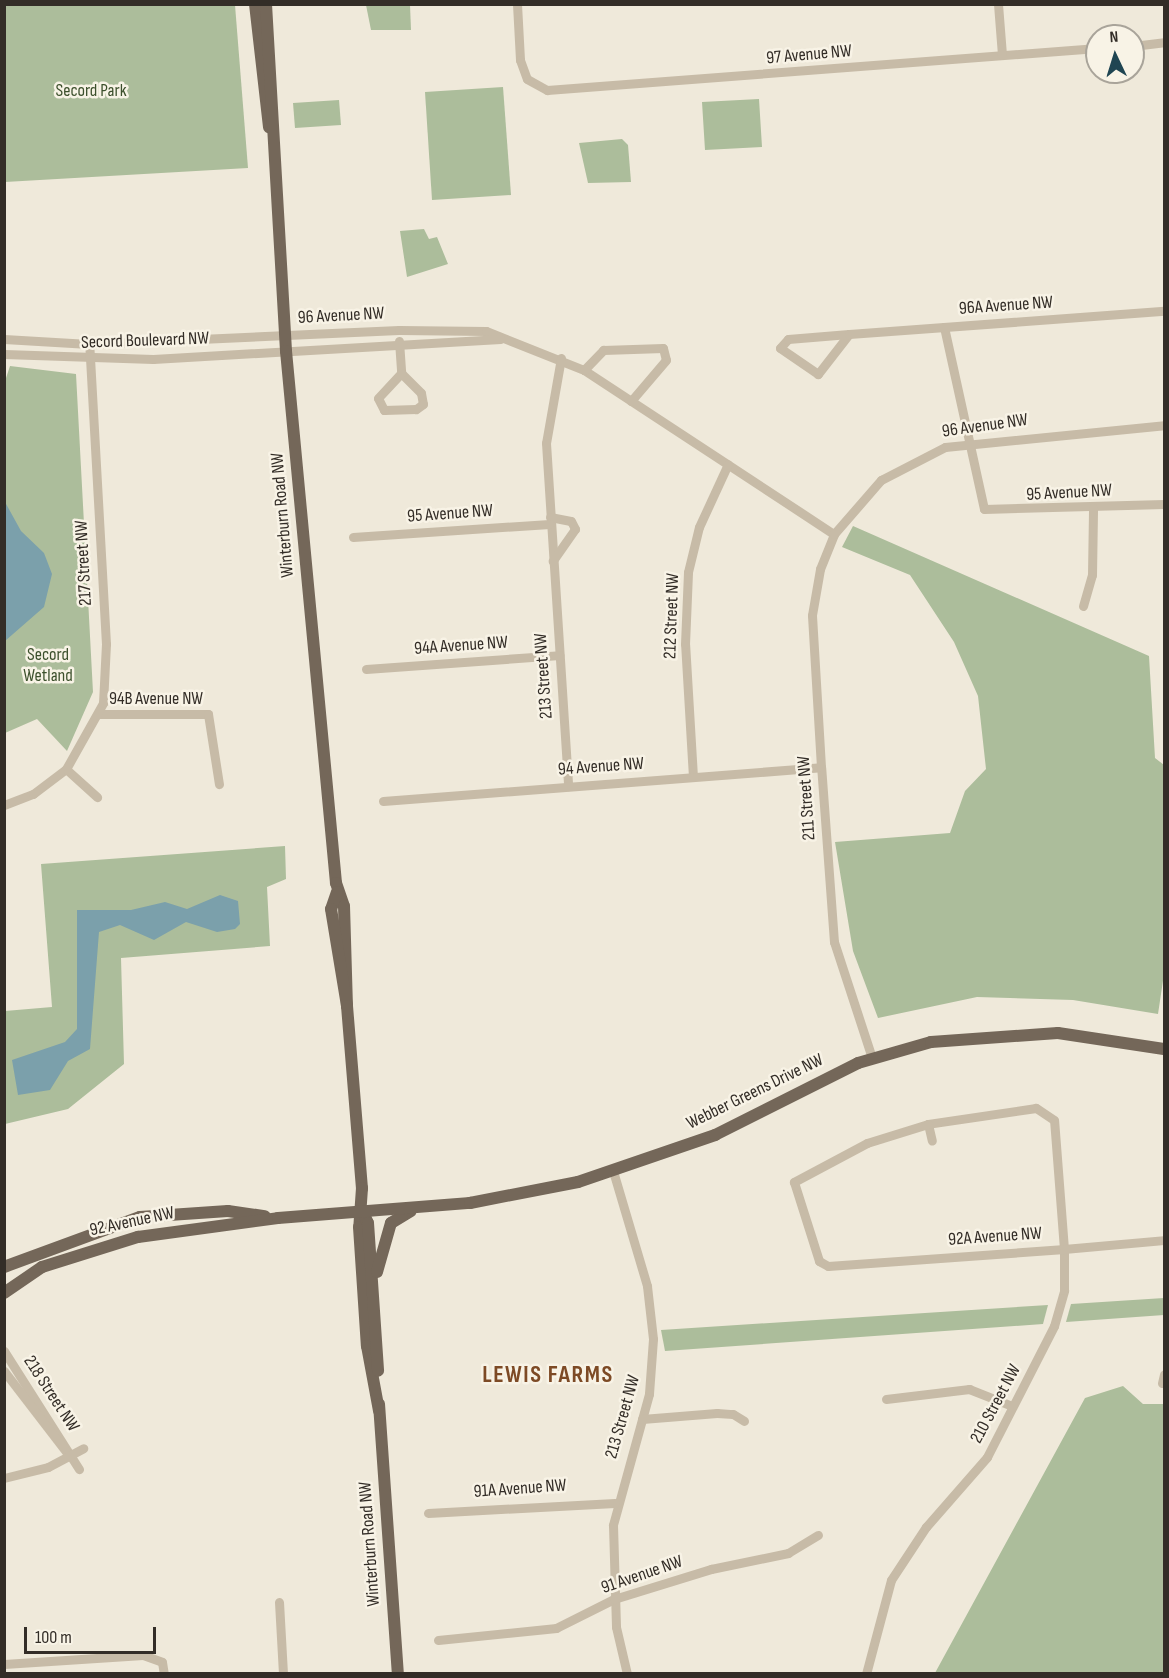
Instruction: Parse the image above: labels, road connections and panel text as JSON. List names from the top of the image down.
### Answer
{
  "streets": {
    "main road": ["Winterburn Road NW", "Webber Greens Drive NW", "92 Avenue NW"],
    "street": [
      "97 Avenue NW",
      "96A Avenue NW",
      "96 Avenue NW",
      "Secord Boulevard NW",
      "95 Avenue NW",
      "217 Street NW",
      "212 Street NW",
      "94A Avenue NW",
      "213 Street NW",
      "94B Avenue NW",
      "94 Avenue NW",
      "211 Street NW",
      "92A Avenue NW",
      "218 Street NW",
      "210 Street NW",
      "91A Avenue NW",
      "91 Avenue NW"
    ]
  },
  "crossings": [
    ["96 Avenue NW", "Secord Boulevard NW"],
    ["96 Avenue NW", "95 Avenue NW"],
    ["96 Avenue NW", "Winterburn Road NW"],
    ["96 Avenue NW", "212 Street NW"],
    ["96 Avenue NW", "213 Street NW"],
    ["96 Avenue NW", "211 Street NW"],
    ["Secord Boulevard NW", "Winterburn Road NW"],
    ["Secord Boulevard NW", "217 Street NW"],
    ["95 Avenue NW", "213 Street NW"],
    ["Winterburn Road NW", "Webber Greens Drive NW"],
    ["Winterburn Road NW", "92 Avenue NW"],
    ["217 Street NW", "94B Avenue NW"],
    ["212 Street NW", "94 Avenue NW"],
    ["94A Avenue NW", "213 Street NW"],
    ["213 Street NW", "94 Avenue NW"],
    ["213 Street NW", "Webber Greens Drive NW"],
    ["213 Street NW", "91A Avenue NW"],
    ["213 Street NW", "91 Avenue NW"],
    ["94 Avenue NW", "211 Street NW"],
    ["211 Street NW", "Webber Greens Drive NW"],
    ["Webber Greens Drive NW", "92 Avenue NW"],
    ["92A Avenue NW", "210 Street NW"]
  ],
  "districts": ["LEWIS FARMS"],
  "parks": ["Secord Park", "Secord Wetland"],
  "scale_bar": "100 m",
  "north": "top"
}
